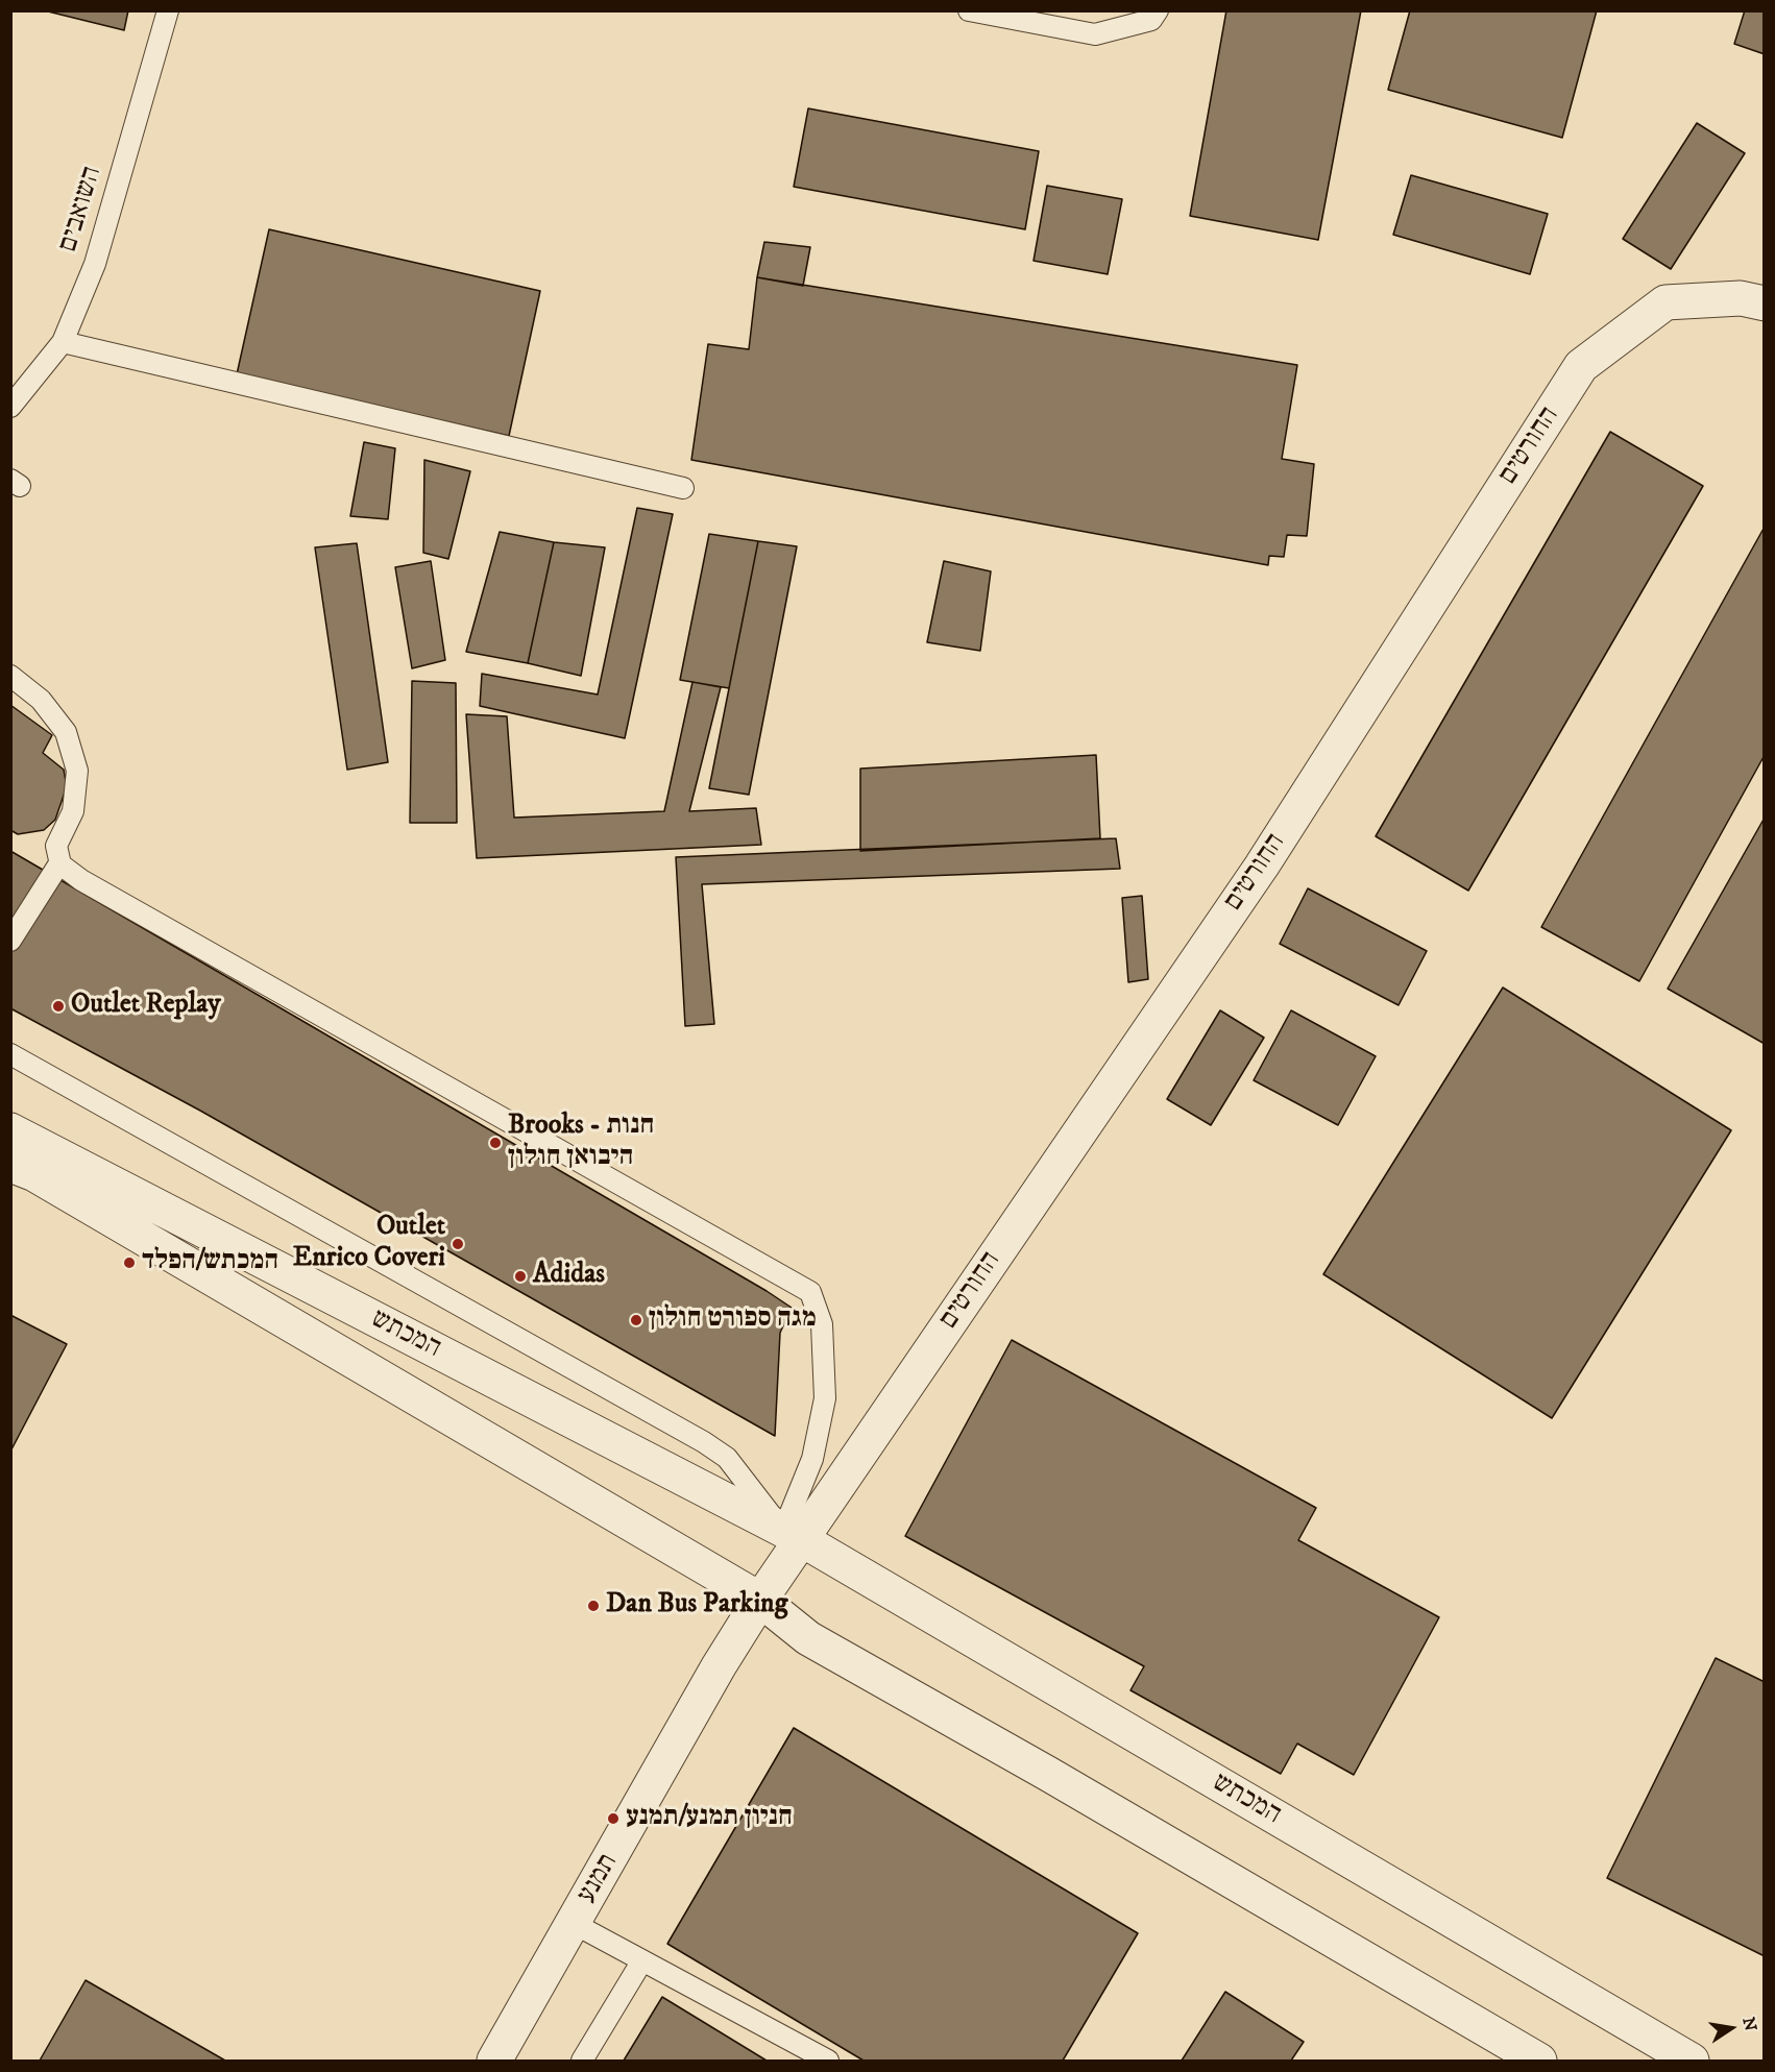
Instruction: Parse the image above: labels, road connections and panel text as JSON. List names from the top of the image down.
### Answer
{
  "streets": {
    "street": ["החורטים", "המכתש", "תמנע"],
    "lane": ["השואבים"]
  },
  "crossings": [
    ["החורטים", "המכתש"],
    ["המכתש", "תמנע"]
  ],
  "places": [
    "Outlet Replay",
    "Brooks - חנות היבואן חולון",
    "Outlet Enrico Coveri",
    "המכתש/הפלד",
    "Adidas",
    "מגה ספורט חולון",
    "Dan Bus Parking",
    "חניון תמנע/תמנע"
  ],
  "north": "right"
}
